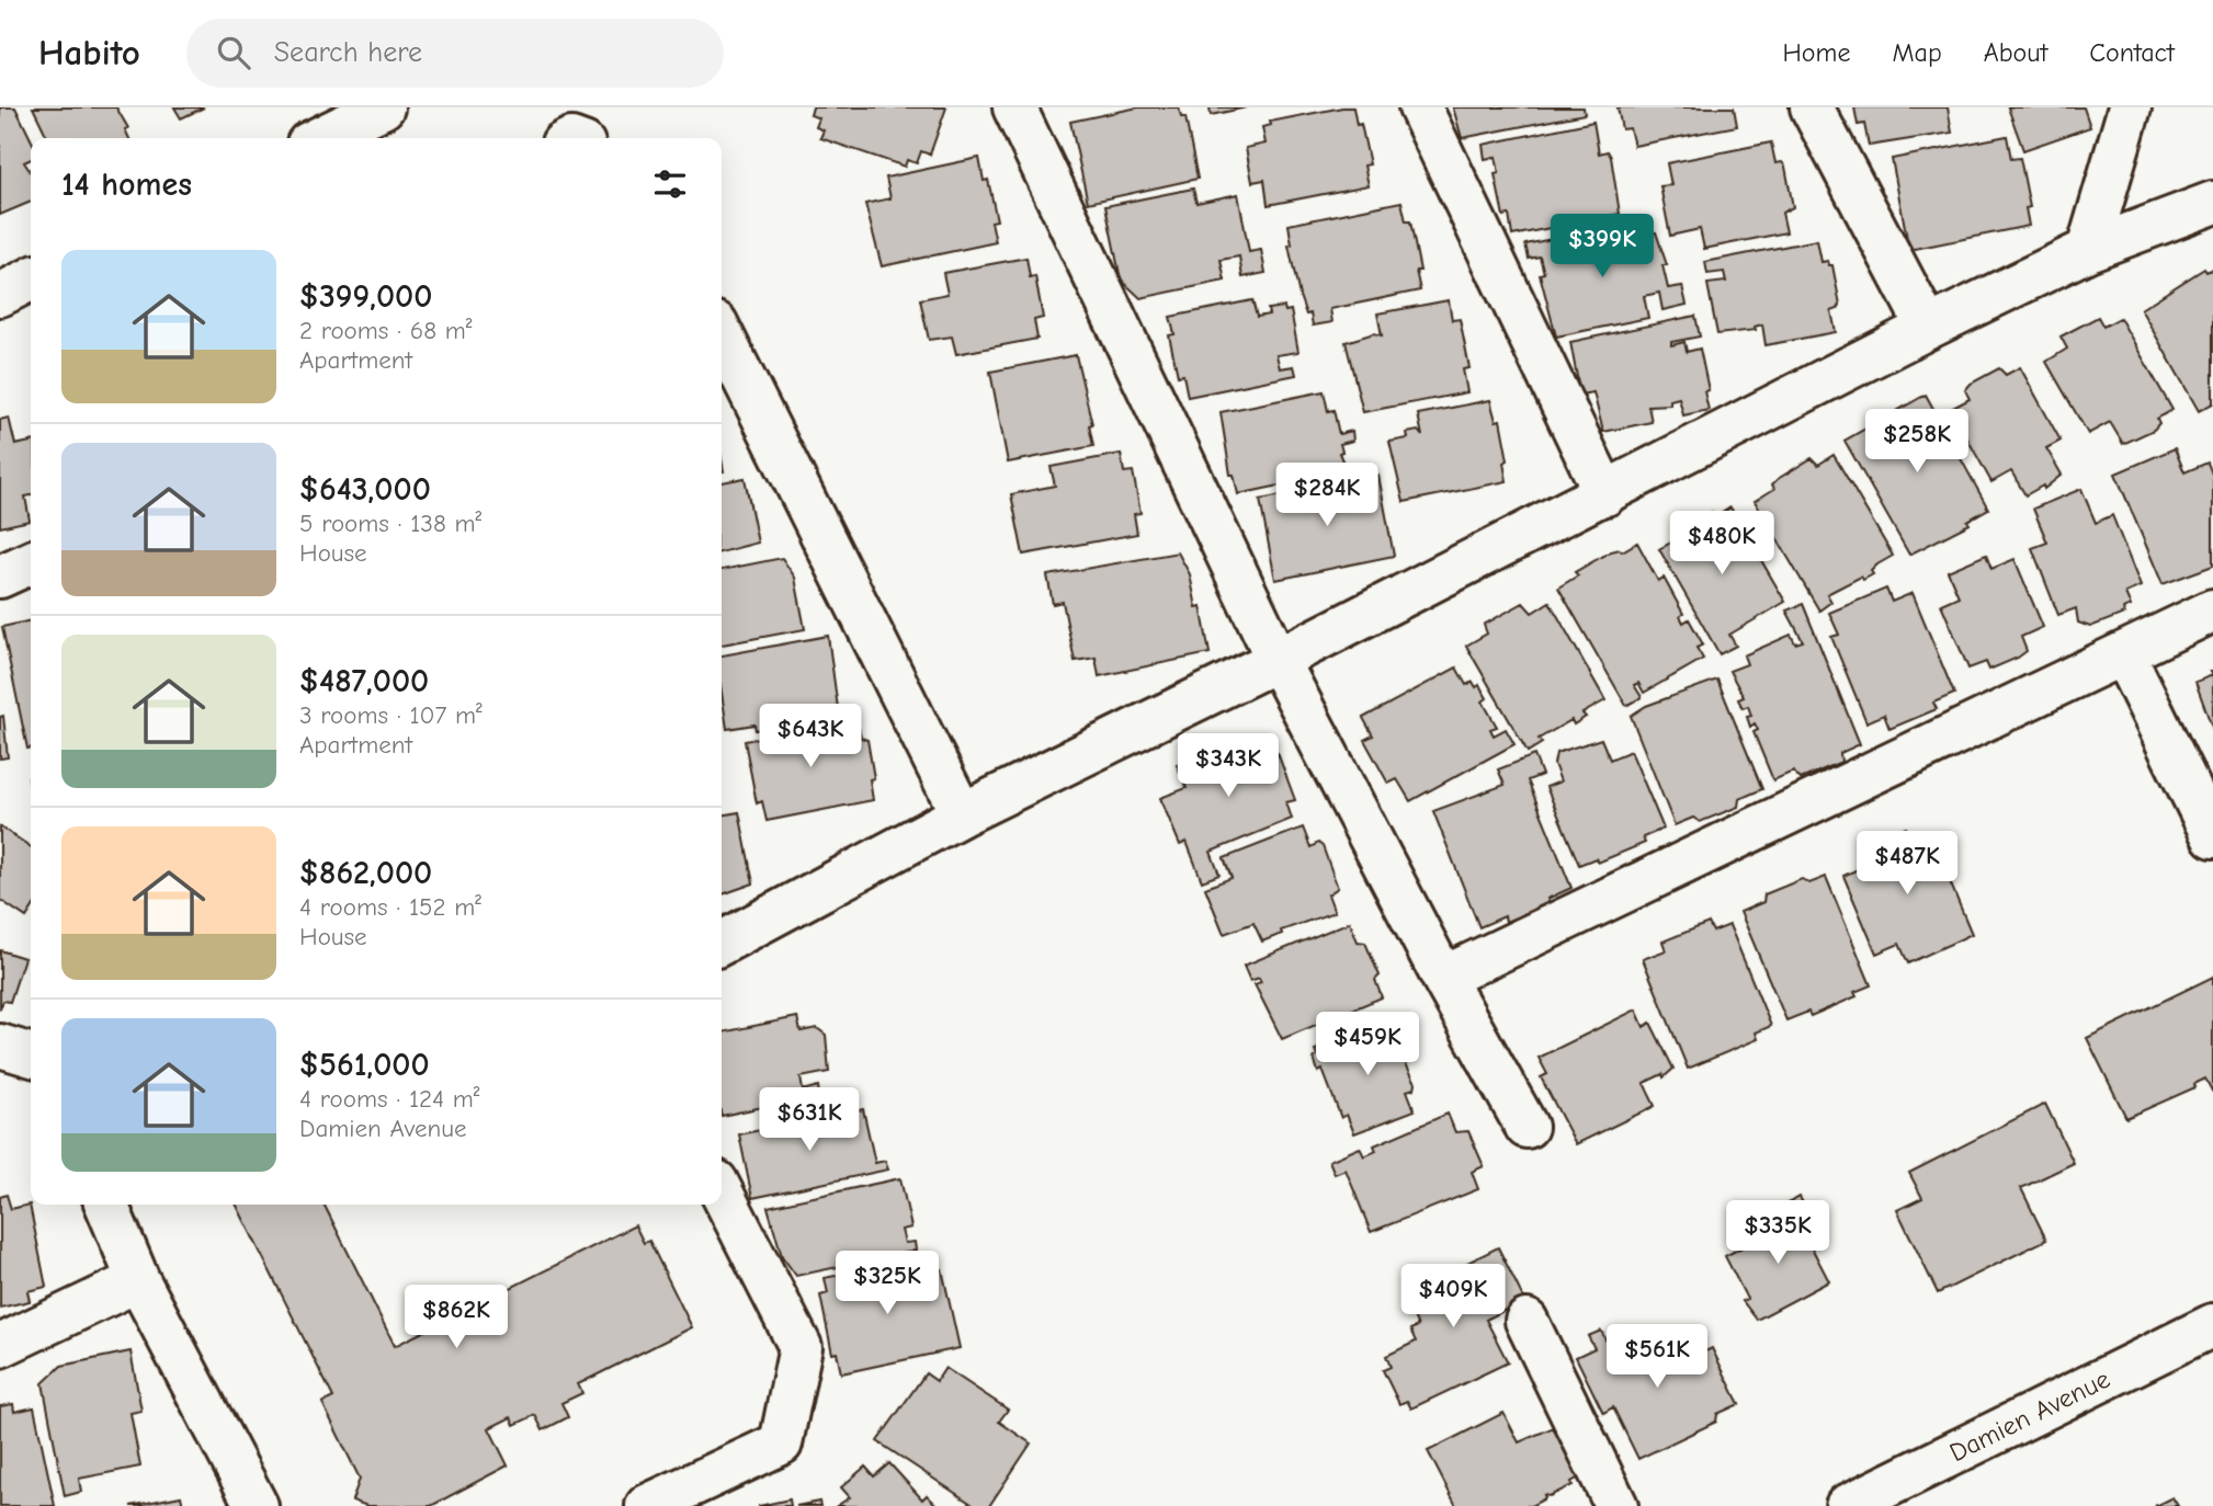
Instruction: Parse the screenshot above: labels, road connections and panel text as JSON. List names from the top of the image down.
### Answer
{
  "streets": {
    "main road": ["Damien Avenue"]
  },
  "page": {
    "header": "Habito",
    "search": "Search here",
    "nav": [
      "Home",
      "Map",
      "About",
      "Contact"
    ],
    "heading": "14 homes",
    "price": [
      "$399K",
      "$258K",
      "$284K",
      "$480K",
      "$643K",
      "$343K",
      "$487K",
      "$459K",
      "$631K",
      "$335K",
      "$325K",
      "$409K",
      "$862K",
      "$561K"
    ],
    "list": [
      {
        "name": "$399,000",
        "note": "2 rooms · 68 m² · Apartment"
      },
      {
        "name": "$643,000",
        "note": "5 rooms · 138 m² · House"
      },
      {
        "name": "$487,000",
        "note": "3 rooms · 107 m² · Apartment"
      },
      {
        "name": "$862,000",
        "note": "4 rooms · 152 m² · House"
      },
      {
        "name": "$561,000",
        "note": "4 rooms · 124 m² · Damien Avenue"
      }
    ]
  }
}
